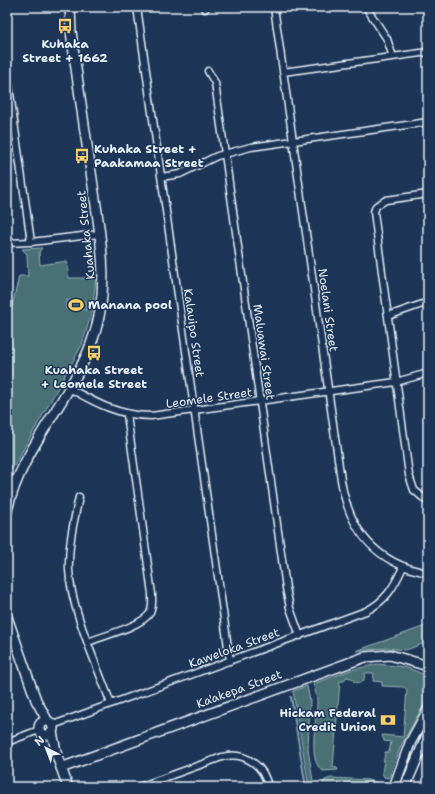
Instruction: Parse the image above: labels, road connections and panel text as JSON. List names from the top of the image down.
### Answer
{
  "streets": {
    "street": [
      "Kuahaka Street",
      "Noelani Street",
      "Kalauipo Street",
      "Maluawai Street",
      "Leomele Street",
      "Kaweloka Street",
      "Ka'akepa Street"
    ]
  },
  "crossings": [
    ["Kuahaka Street", "Leomele Street"],
    ["Noelani Street", "Leomele Street"],
    ["Noelani Street", "Kaweloka Street"],
    ["Kalauipo Street", "Leomele Street"],
    ["Kalauipo Street", "Kaweloka Street"],
    ["Maluawai Street", "Leomele Street"],
    ["Maluawai Street", "Kaweloka Street"]
  ],
  "places": {
    "bus stop": ["Kuhaka Street + 1662", "Kuhaka Street + Paakamaa Street", "Kuahaka Street + Leomele Street"],
    "sports": ["Manana pool"],
    "bank": ["Hickam Federal Credit Union"]
  },
  "north": "top left"
}
